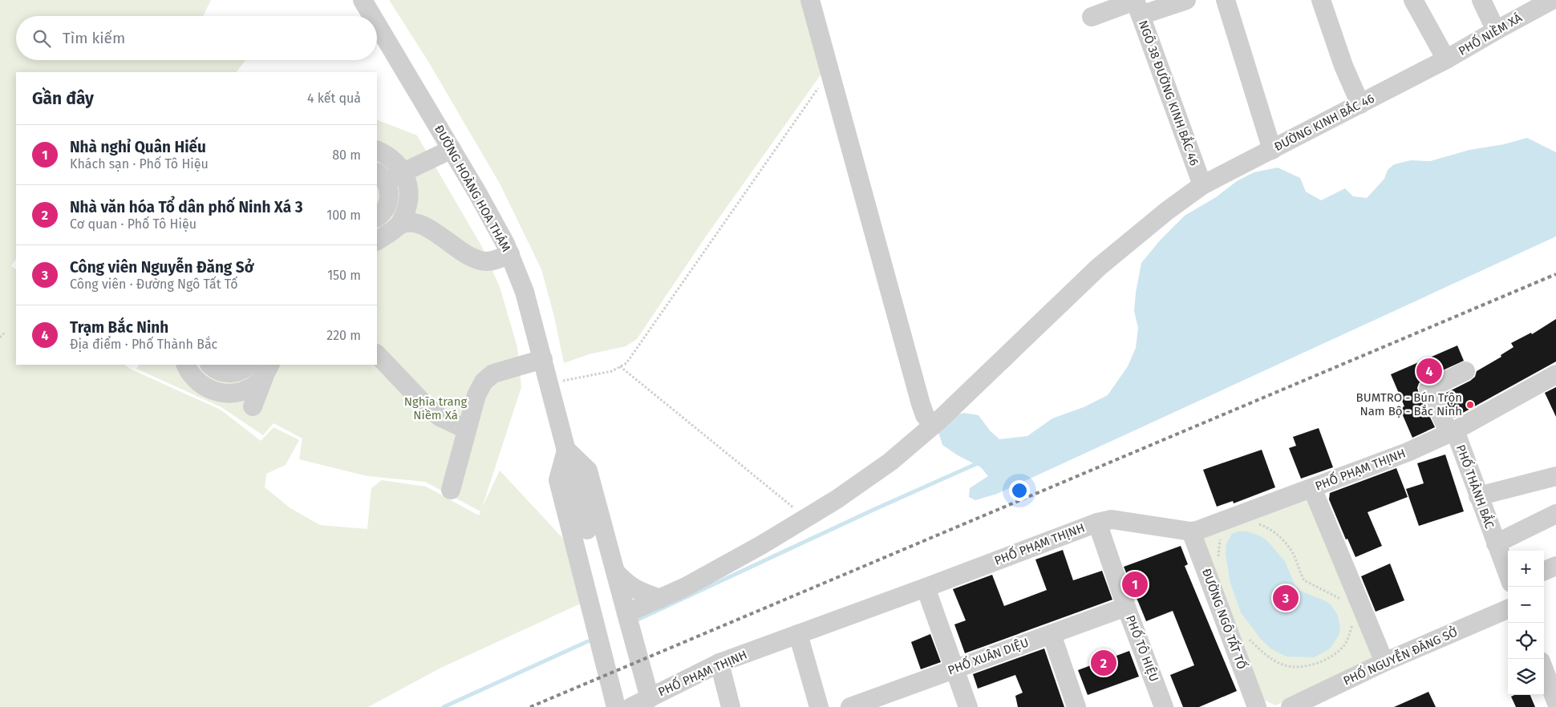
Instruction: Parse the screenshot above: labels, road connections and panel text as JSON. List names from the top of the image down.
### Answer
{
  "streets": {
    "street": [
      "PHỐ NIỀM XÁ",
      "NGÕ 38 ĐƯỜNG KINH BẮC 46",
      "ĐƯỜNG KINH BẮC 46",
      "ĐƯỜNG HOÀNG HOA THÁM",
      "PHỐ PHẠM THỊNH",
      "PHỐ THÀNH BẮC",
      "ĐƯỜNG NGÔ TẤT TỐ",
      "PHỐ TÔ HIỆU",
      "PHỐ XUÂN DIỆU",
      "PHỐ NGUYỄN ĐĂNG SỞ"
    ]
  },
  "crossings": [
    ["PHỐ NIỀM XÁ", "ĐƯỜNG KINH BẮC 46"],
    ["NGÕ 38 ĐƯỜNG KINH BẮC 46", "ĐƯỜNG KINH BẮC 46"],
    ["PHỐ PHẠM THỊNH", "PHỐ THÀNH BẮC"],
    ["PHỐ PHẠM THỊNH", "ĐƯỜNG NGÔ TẤT TỐ"],
    ["PHỐ PHẠM THỊNH", "PHỐ TÔ HIỆU"],
    ["PHỐ TÔ HIỆU", "PHỐ XUÂN DIỆU"]
  ],
  "parks": ["Nghĩa trang Niềm Xá"],
  "places": ["BUMTRO - Bún Trộn Nam Bộ - Bắc Ninh"],
  "page": {
    "search": "Tìm kiếm",
    "heading": ["Gần đây", "4 kết quả"],
    "list": [
      {
        "mark": "1",
        "name": "Nhà nghỉ Quân Hiếu",
        "note": "Khách sạn · Phố Tô Hiệu",
        "value": "80 m"
      },
      {
        "mark": "2",
        "name": "Nhà văn hóa Tổ dân phố Ninh Xá 3",
        "note": "Cơ quan · Phố Tô Hiệu",
        "value": "100 m"
      },
      {
        "mark": "3",
        "name": "Công viên Nguyễn Đăng Sở",
        "note": "Công viên · Đường Ngô Tất Tố",
        "value": "150 m"
      },
      {
        "mark": "4",
        "name": "Trạm Bắc Ninh",
        "note": "Địa điểm · Phố Thành Bắc",
        "value": "220 m"
      }
    ],
    "pins": [
      "4",
      "1",
      "3",
      "2"
    ],
    "map_buttons": ["+", "−"]
  }
}
